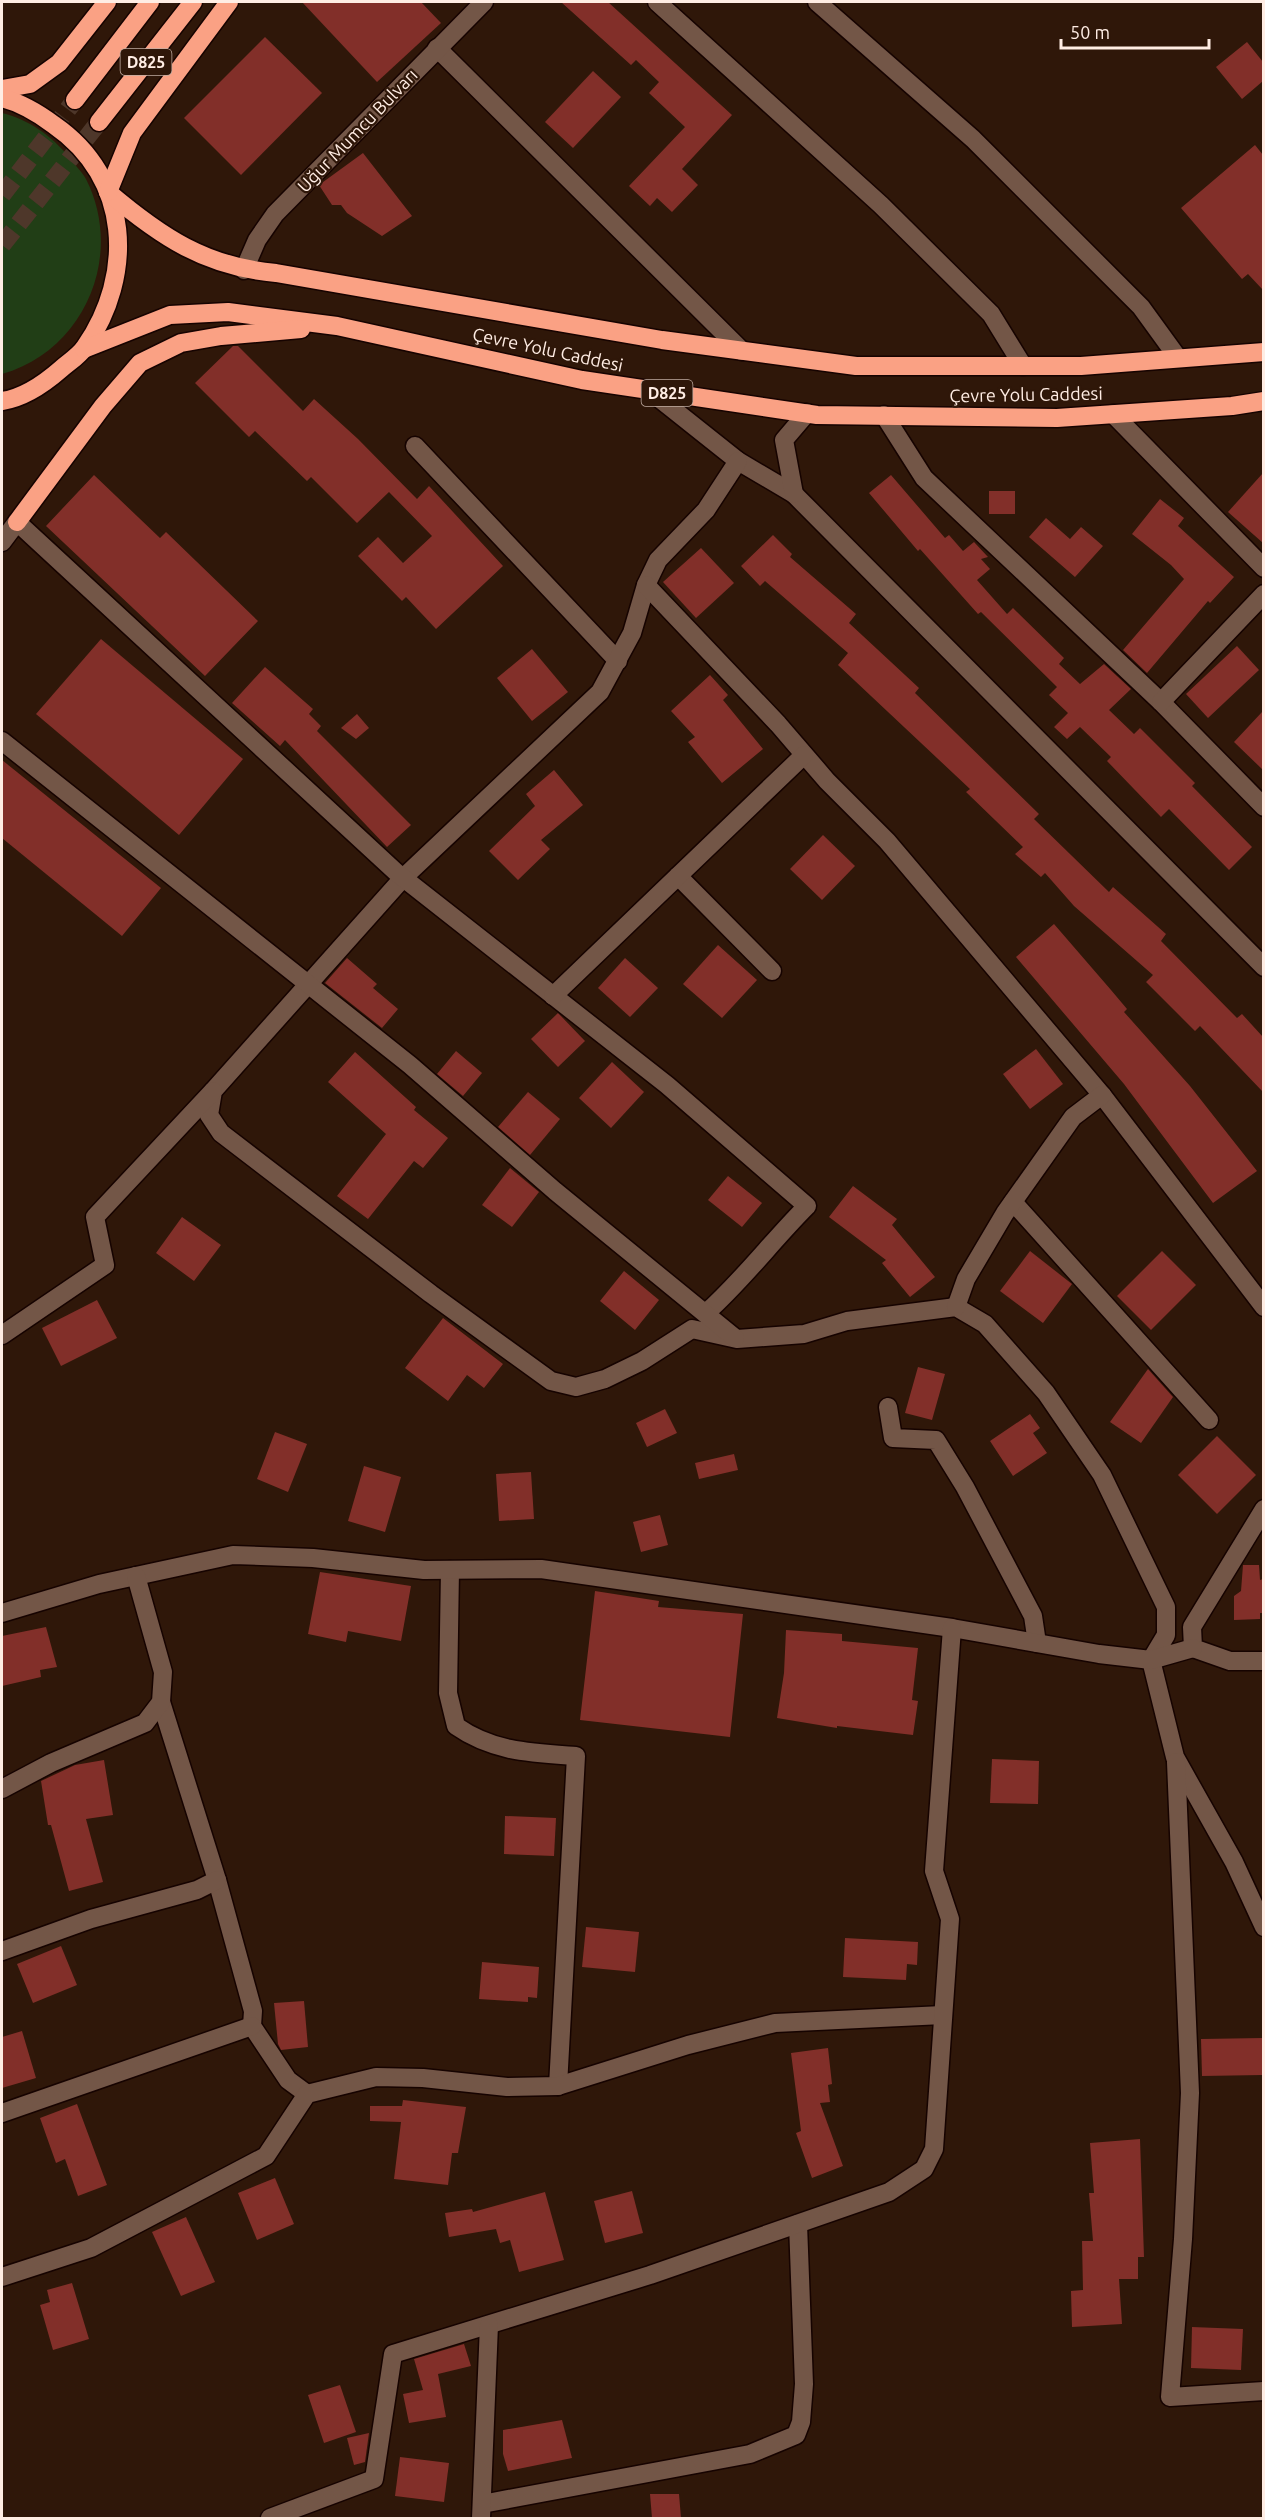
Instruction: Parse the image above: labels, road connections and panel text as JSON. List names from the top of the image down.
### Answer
{
  "streets": {
    "highway": ["D825", "Çevre Yolu Caddesi"],
    "street": ["Uğur Mumcu Bulvarı"]
  },
  "crossings": [
    ["D825", "Çevre Yolu Caddesi"],
    ["Uğur Mumcu Bulvarı", "Çevre Yolu Caddesi"]
  ],
  "scale_bar": "50 m"
}
